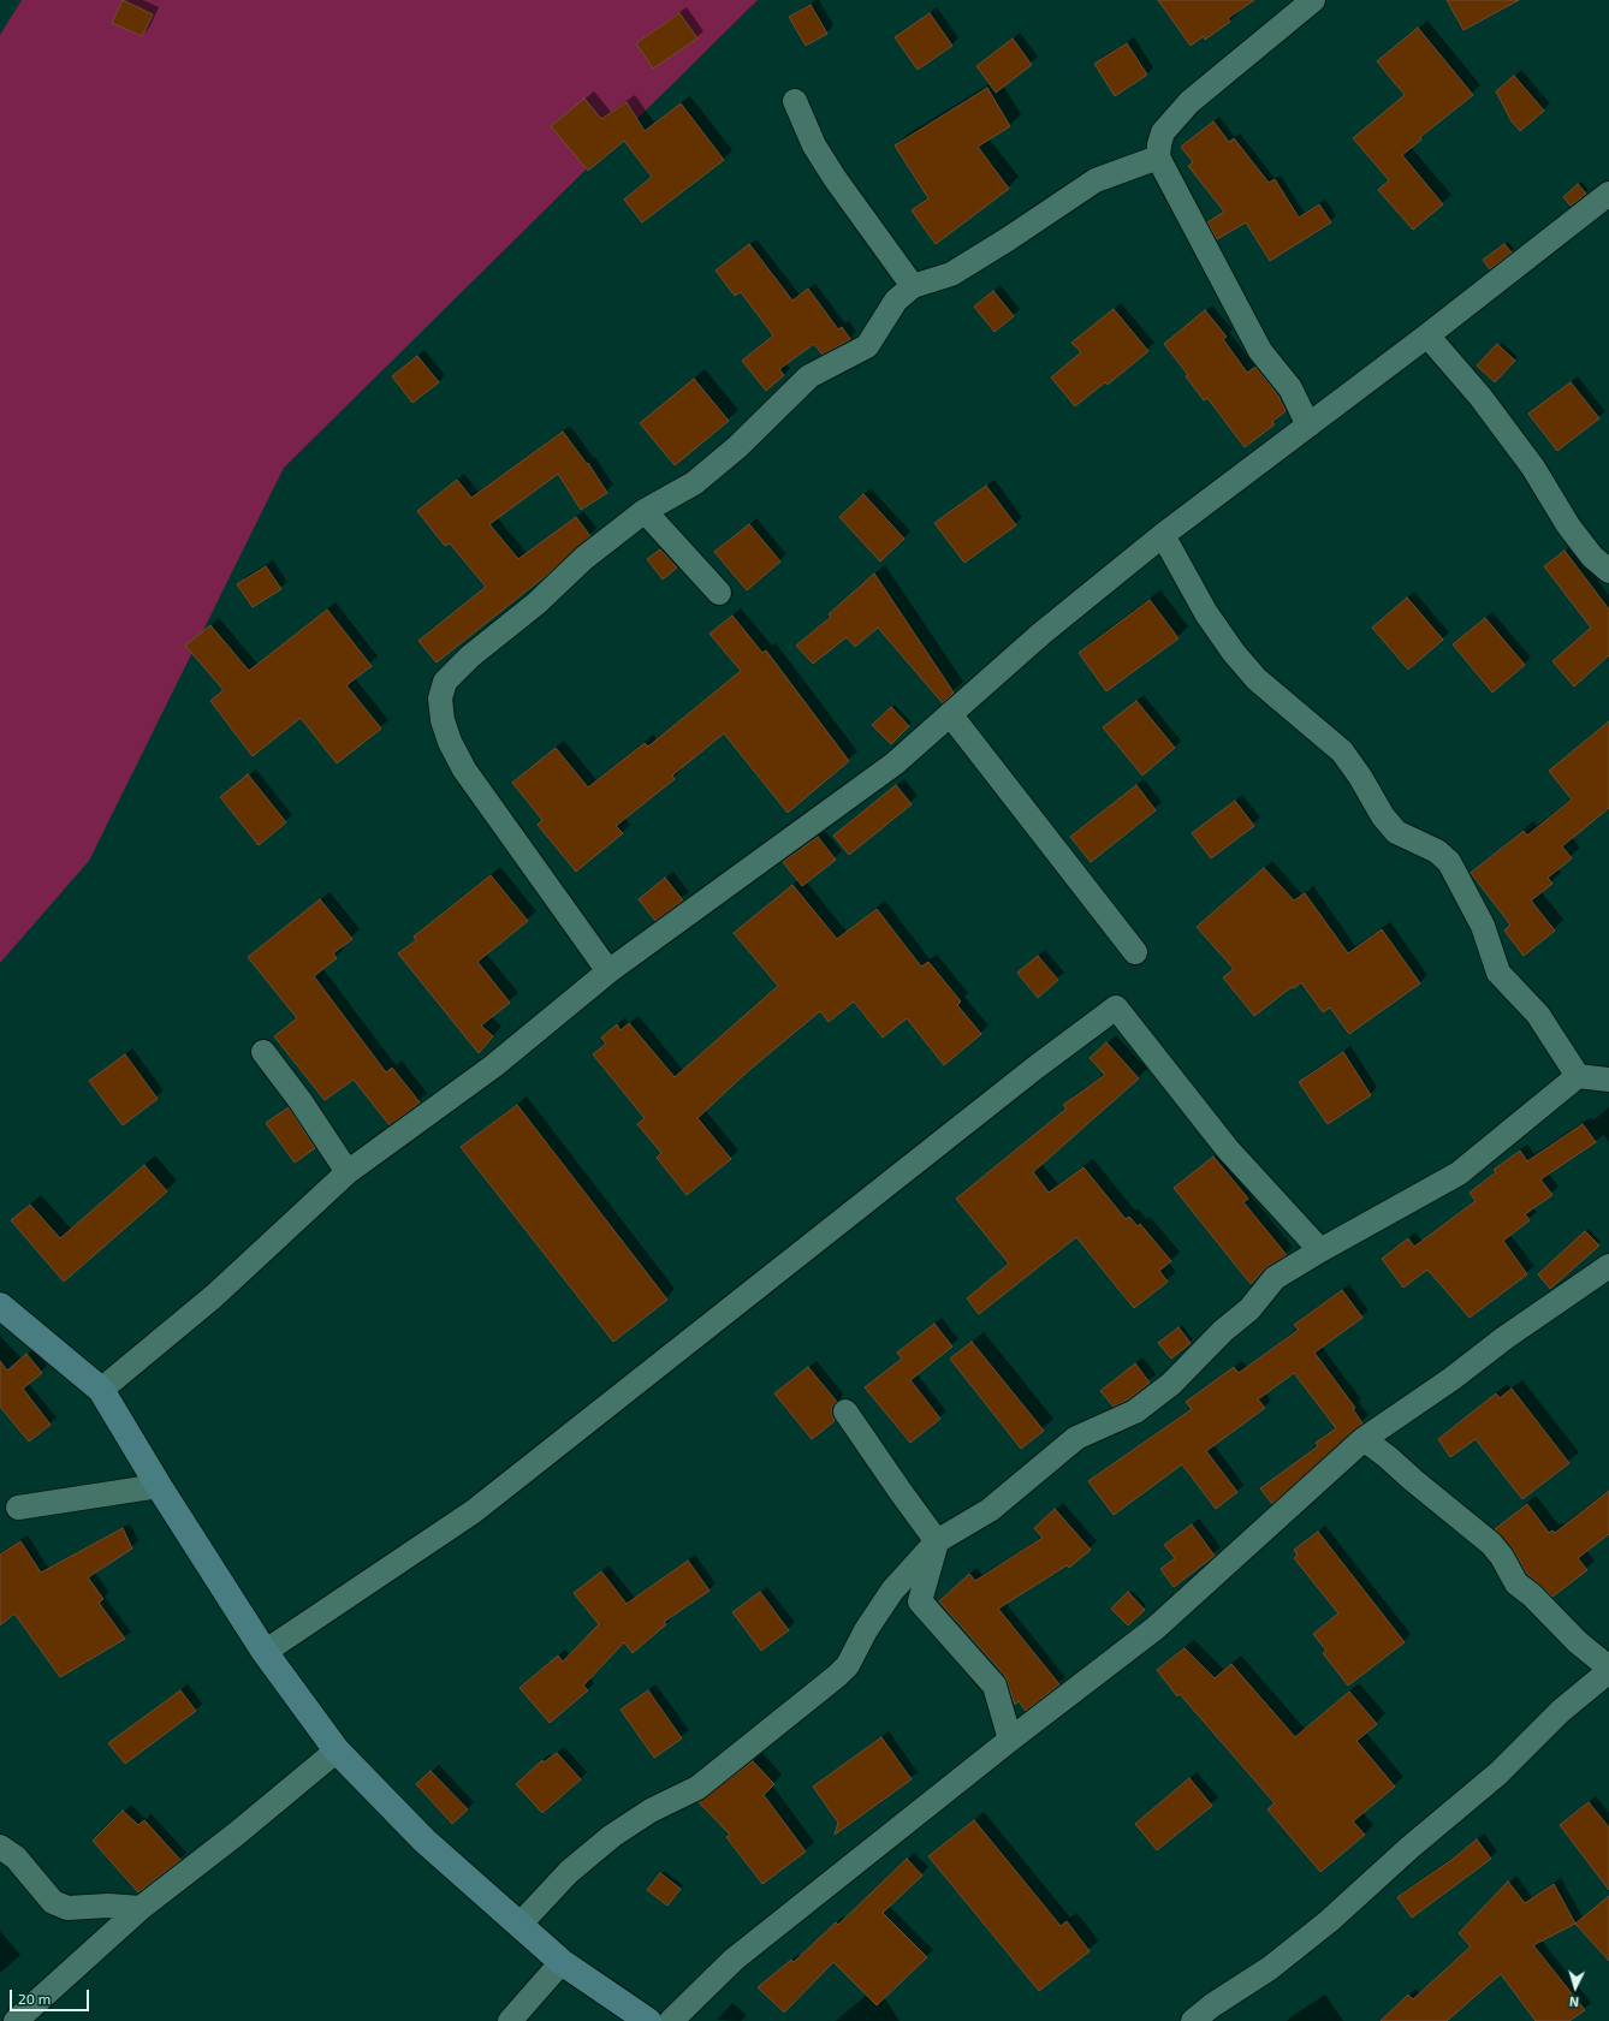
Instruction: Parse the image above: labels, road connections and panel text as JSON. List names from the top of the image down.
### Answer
{
  "scale_bar": "20 m",
  "north": "bottom"
}
